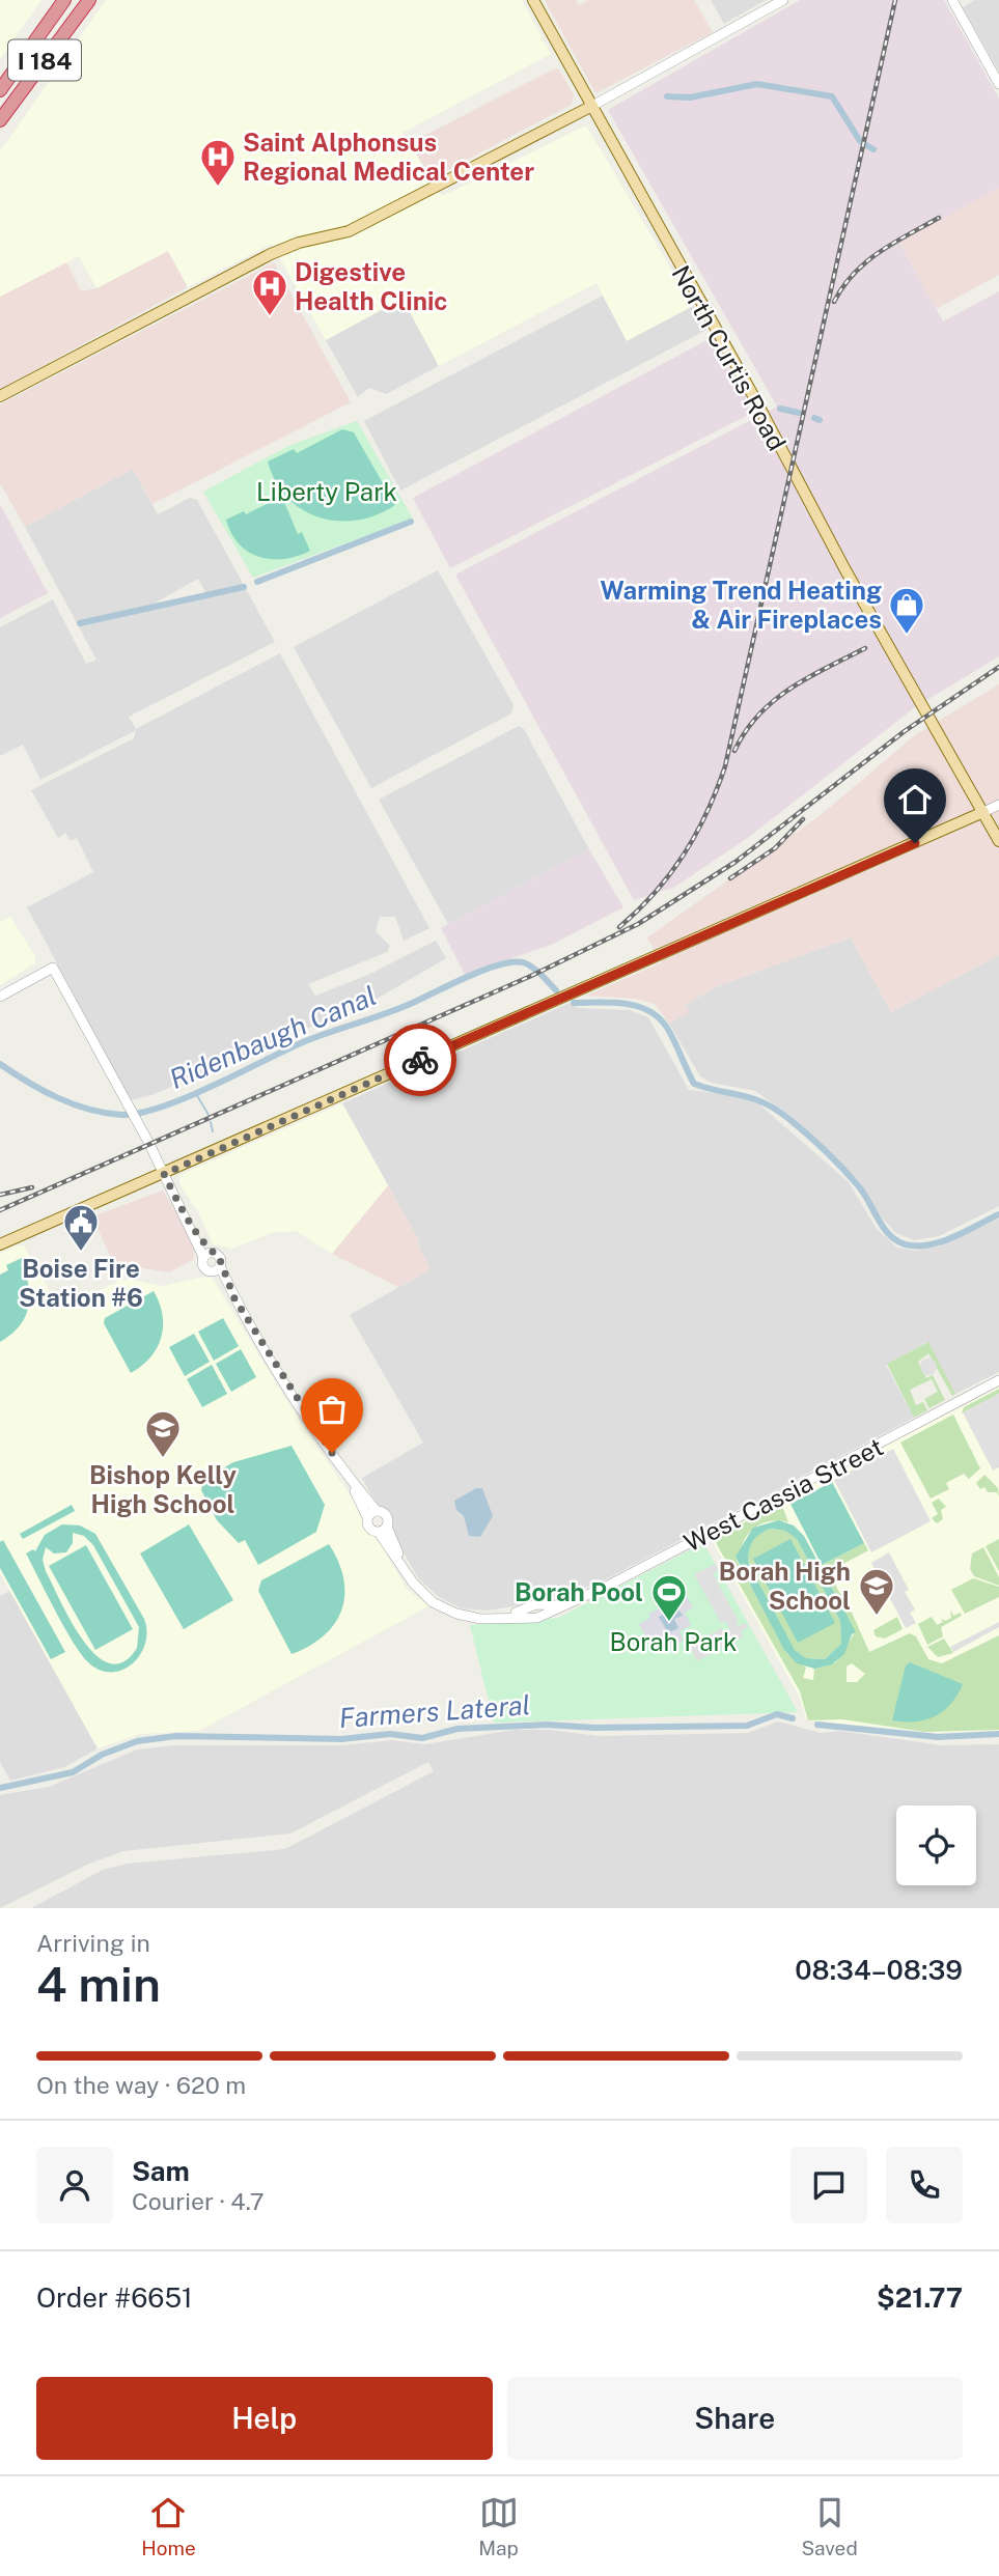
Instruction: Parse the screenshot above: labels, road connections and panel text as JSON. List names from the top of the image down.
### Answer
{
  "streets": {
    "highway": ["I 184"],
    "main road": ["North Curtis Road"],
    "street": ["West Cassia Street"]
  },
  "water": ["Ridenbaugh Canal", "Farmers Lateral"],
  "parks": ["Liberty Park", "Borah Park"],
  "places": {
    "hospital": ["Saint Alphonsus Regional Medical Center", "Digestive Health Clinic"],
    "shop": ["Warming Trend Heating & Air Fireplaces"],
    "public building": ["Boise Fire Station #6"],
    "school or university": ["Bishop Kelly High School", "Borah High School"],
    "sports": ["Borah Pool"]
  },
  "page": {
    "heading": ["4 min", "Arriving in", "08:34–08:39"],
    "panel": [
      "Sam",
      "Courier · 4.7",
      "Order #6651",
      "$21.77"
    ],
    "bar": "On the way · 620 m",
    "buttons": ["Help", "Share"],
    "tabs": ["Home", "Map", "Saved"]
  }
}
